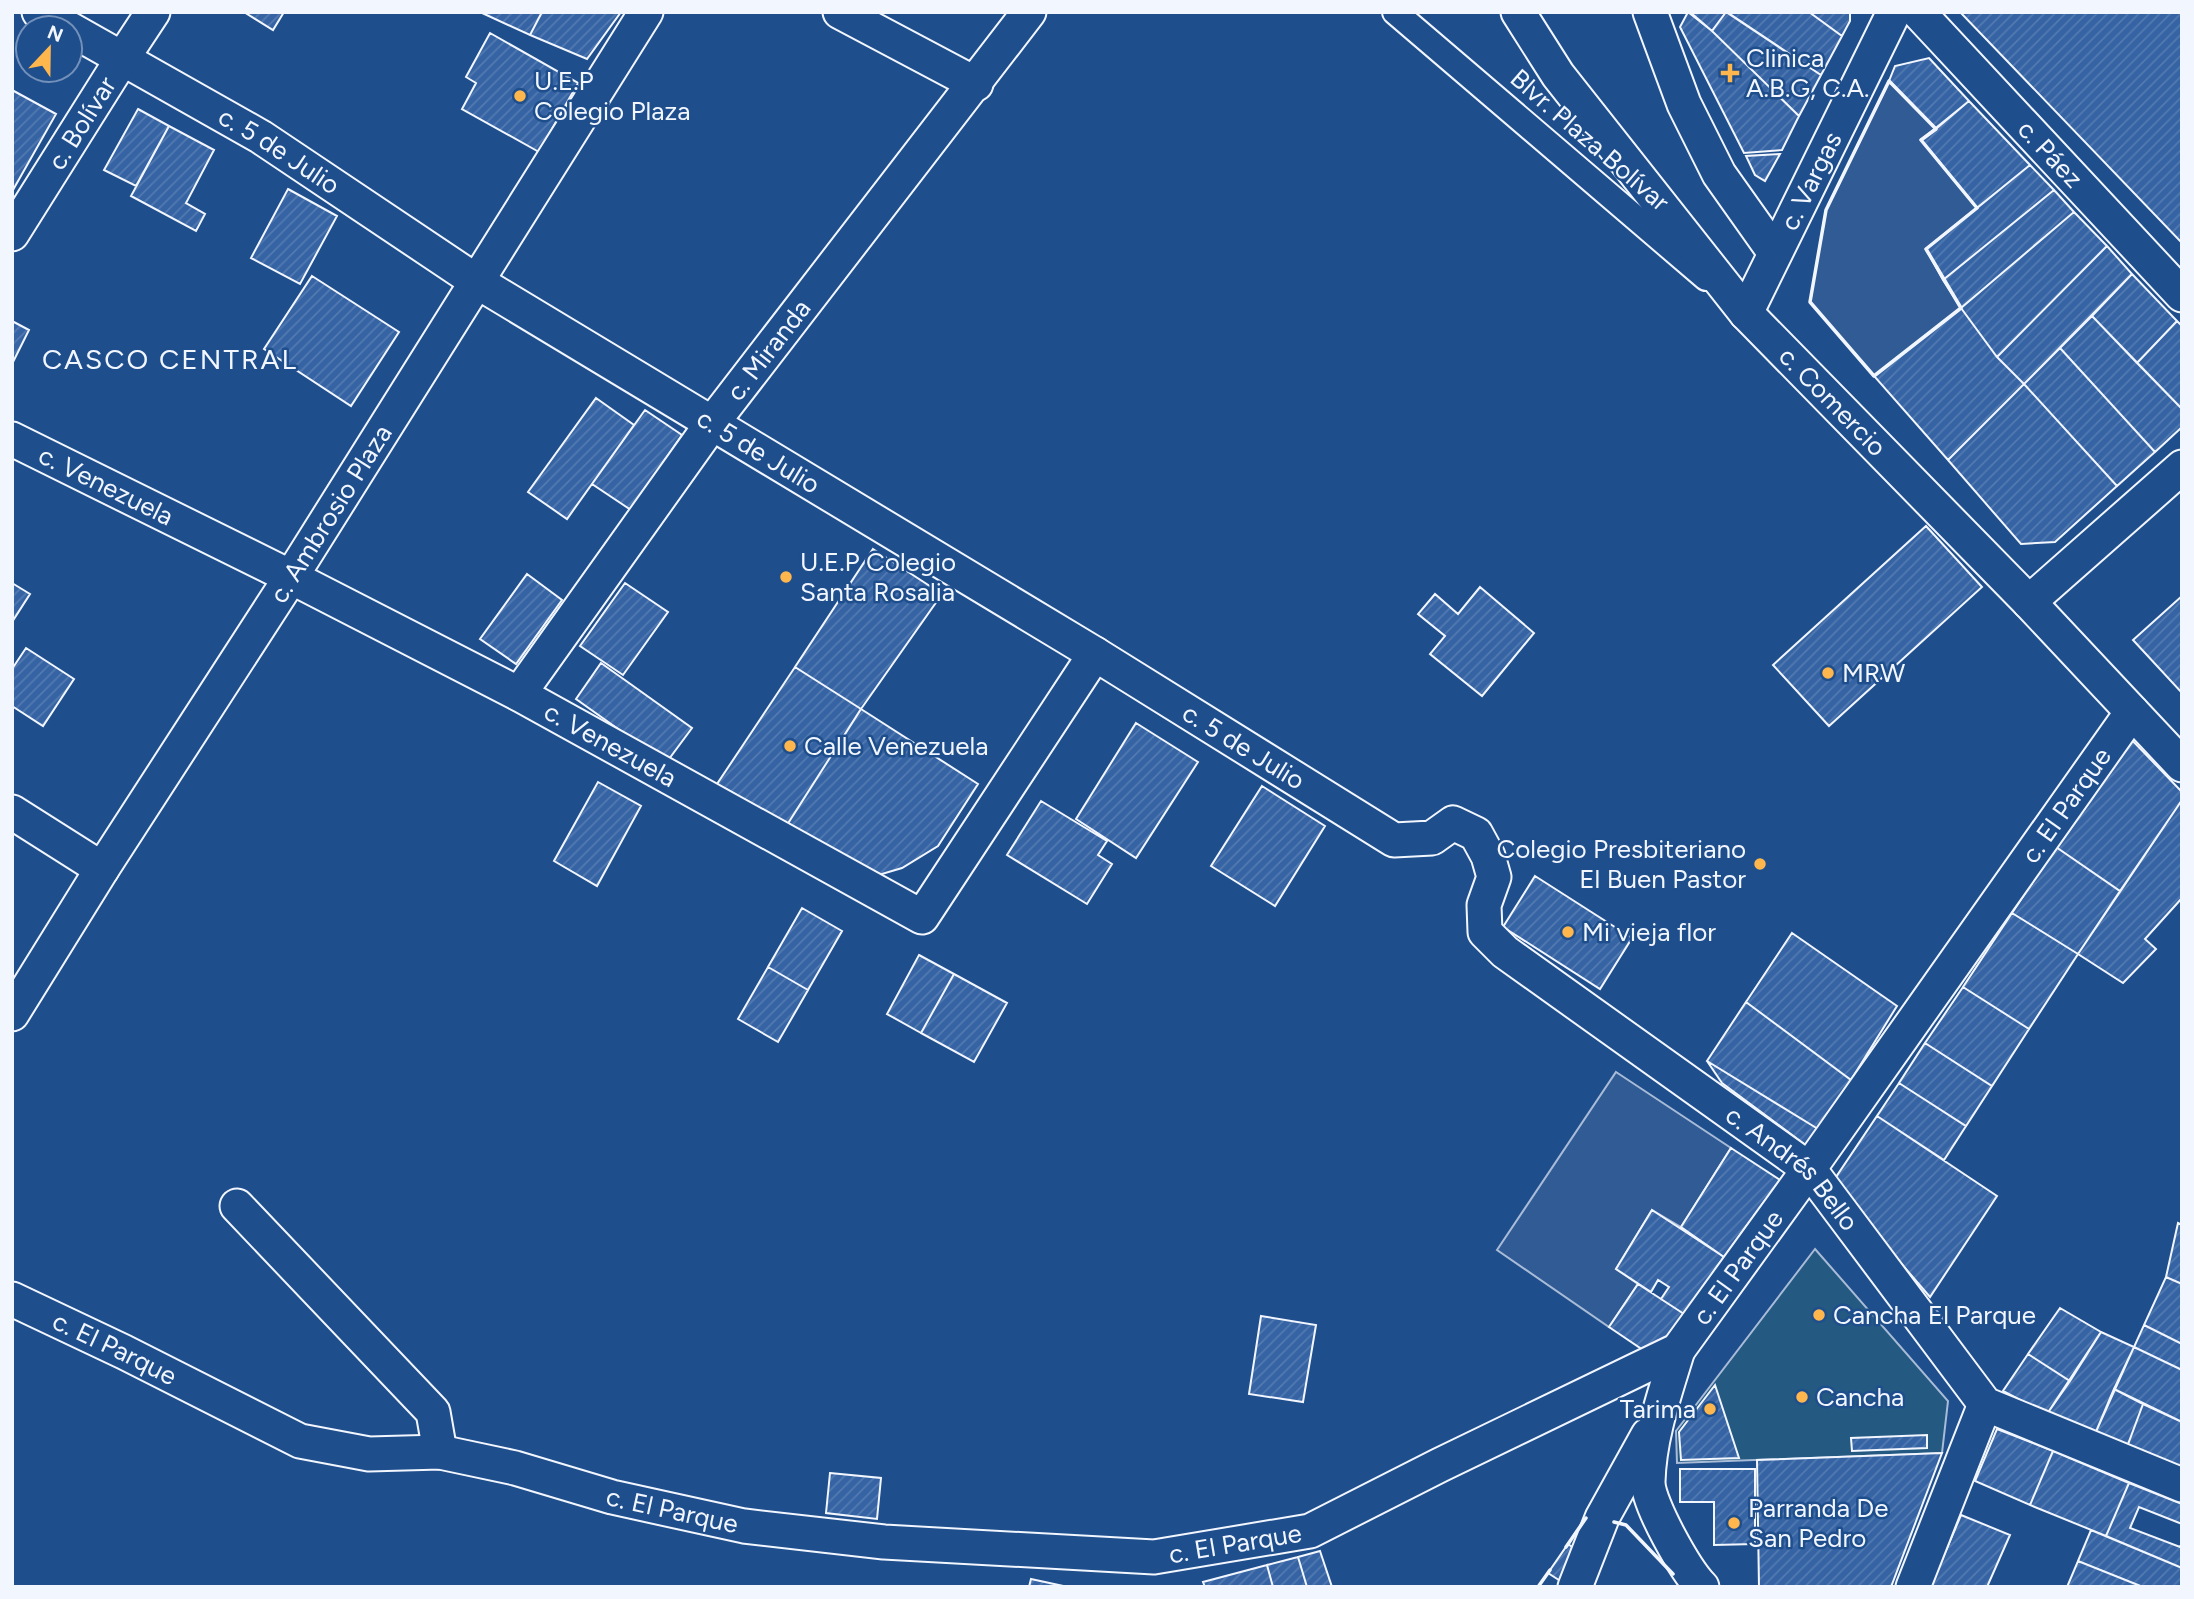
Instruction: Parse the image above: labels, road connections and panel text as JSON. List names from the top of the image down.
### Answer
{
  "streets": {
    "street": [
      "c. Bolívar",
      "Blvr. Plaza Bolívar",
      "c. 5 de Julio",
      "c. Páez",
      "c. Vargas",
      "c. Miranda",
      "c. Comercio",
      "c. Venezuela",
      "c. Ambrosio Plaza",
      "c. El Parque",
      "c. Andrés Bello"
    ]
  },
  "crossings": [
    ["c. Bolívar", "c. 5 de Julio"],
    ["Blvr. Plaza Bolívar", "c. Vargas"],
    ["Blvr. Plaza Bolívar", "c. Comercio"],
    ["c. 5 de Julio", "c. Miranda"],
    ["c. 5 de Julio", "c. Venezuela"],
    ["c. 5 de Julio", "c. Ambrosio Plaza"],
    ["c. 5 de Julio", "c. Andrés Bello"],
    ["c. Vargas", "c. Comercio"],
    ["c. Miranda", "c. Venezuela"],
    ["c. Comercio", "c. El Parque"],
    ["c. Venezuela", "c. Ambrosio Plaza"],
    ["c. El Parque", "c. Andrés Bello"]
  ],
  "districts": ["CASCO CENTRAL"],
  "places": {
    "health": ["Clinica A.B.G, C.A."],
    "other": [
      "U.E.P Colegio Plaza",
      "U.E.P Colegio Santa Rosalia",
      "MRW",
      "Calle Venezuela",
      "Colegio Presbiteriano El Buen Pastor",
      "Mi vieja flor",
      "Cancha El Parque",
      "Cancha",
      "Tarima",
      "Parranda De San Pedro"
    ]
  },
  "north": "top"
}
